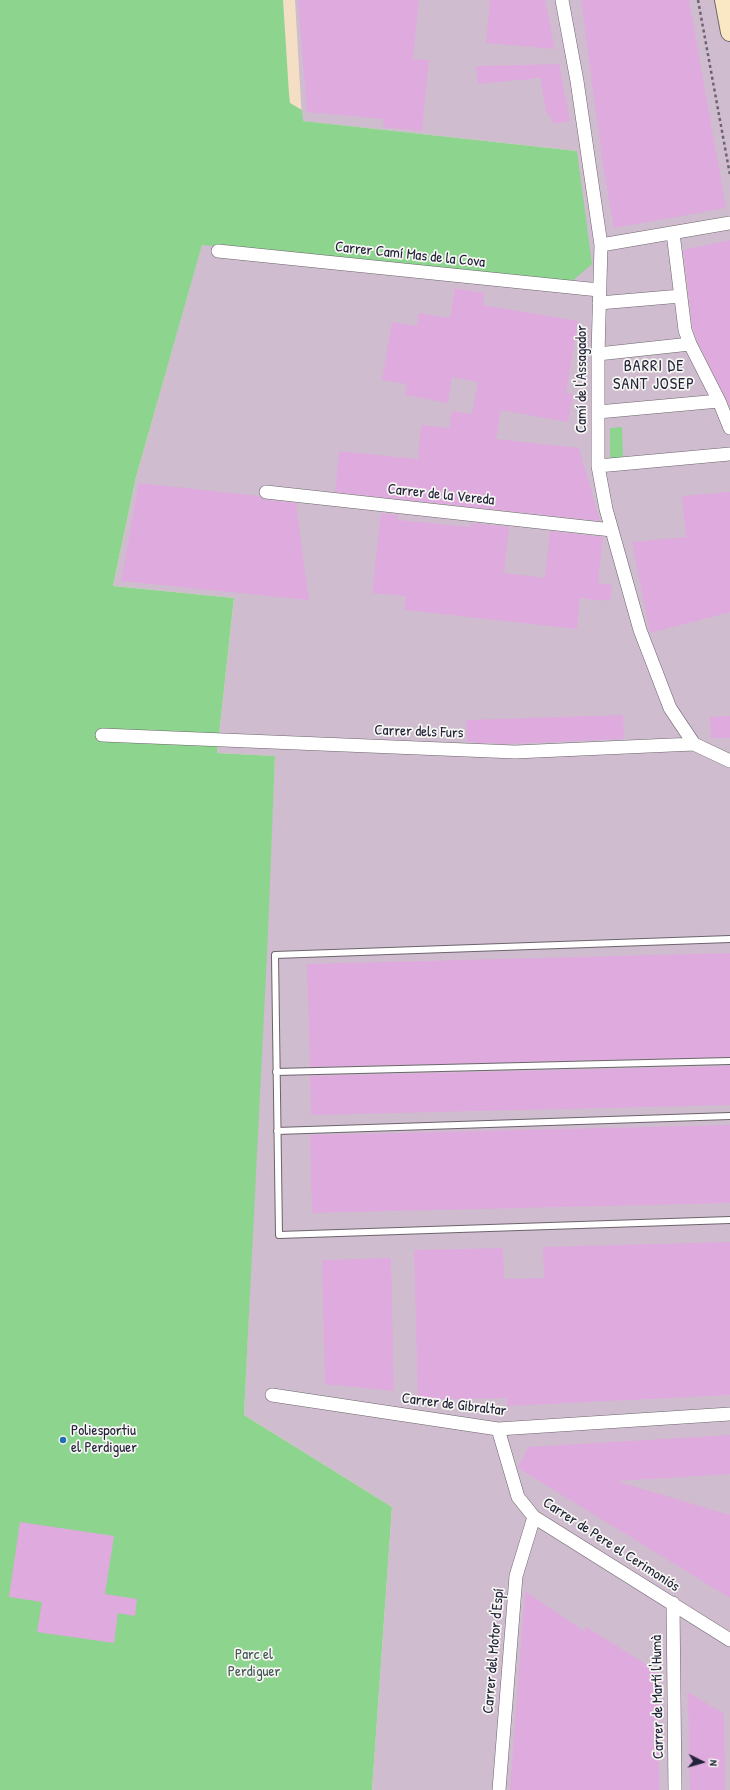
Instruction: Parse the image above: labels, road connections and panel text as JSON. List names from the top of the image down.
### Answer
{
  "streets": {
    "street": [
      "Carrer Camí Mas de la Cova",
      "Camí de l'Assagador",
      "Carrer de la Vereda",
      "Carrer dels Furs",
      "Carrer de Gibraltar",
      "Carrer de Pere el Cerimoniós",
      "Carrer del Motor d'Espí",
      "Carrer de Martí l'Humà"
    ]
  },
  "crossings": [
    ["Carrer Camí Mas de la Cova", "Camí de l'Assagador"],
    ["Camí de l'Assagador", "Carrer de la Vereda"],
    ["Camí de l'Assagador", "Carrer dels Furs"],
    ["Carrer de Gibraltar", "Carrer de Pere el Cerimoniós"],
    ["Carrer de Pere el Cerimoniós", "Carrer del Motor d'Espí"],
    ["Carrer de Pere el Cerimoniós", "Carrer de Martí l'Humà"]
  ],
  "districts": ["BARRI DE SANT JOSEP"],
  "parks": ["Parc el Perdiguer"],
  "places": ["Poliesportiu el Perdiguer"],
  "north": "right"
}
